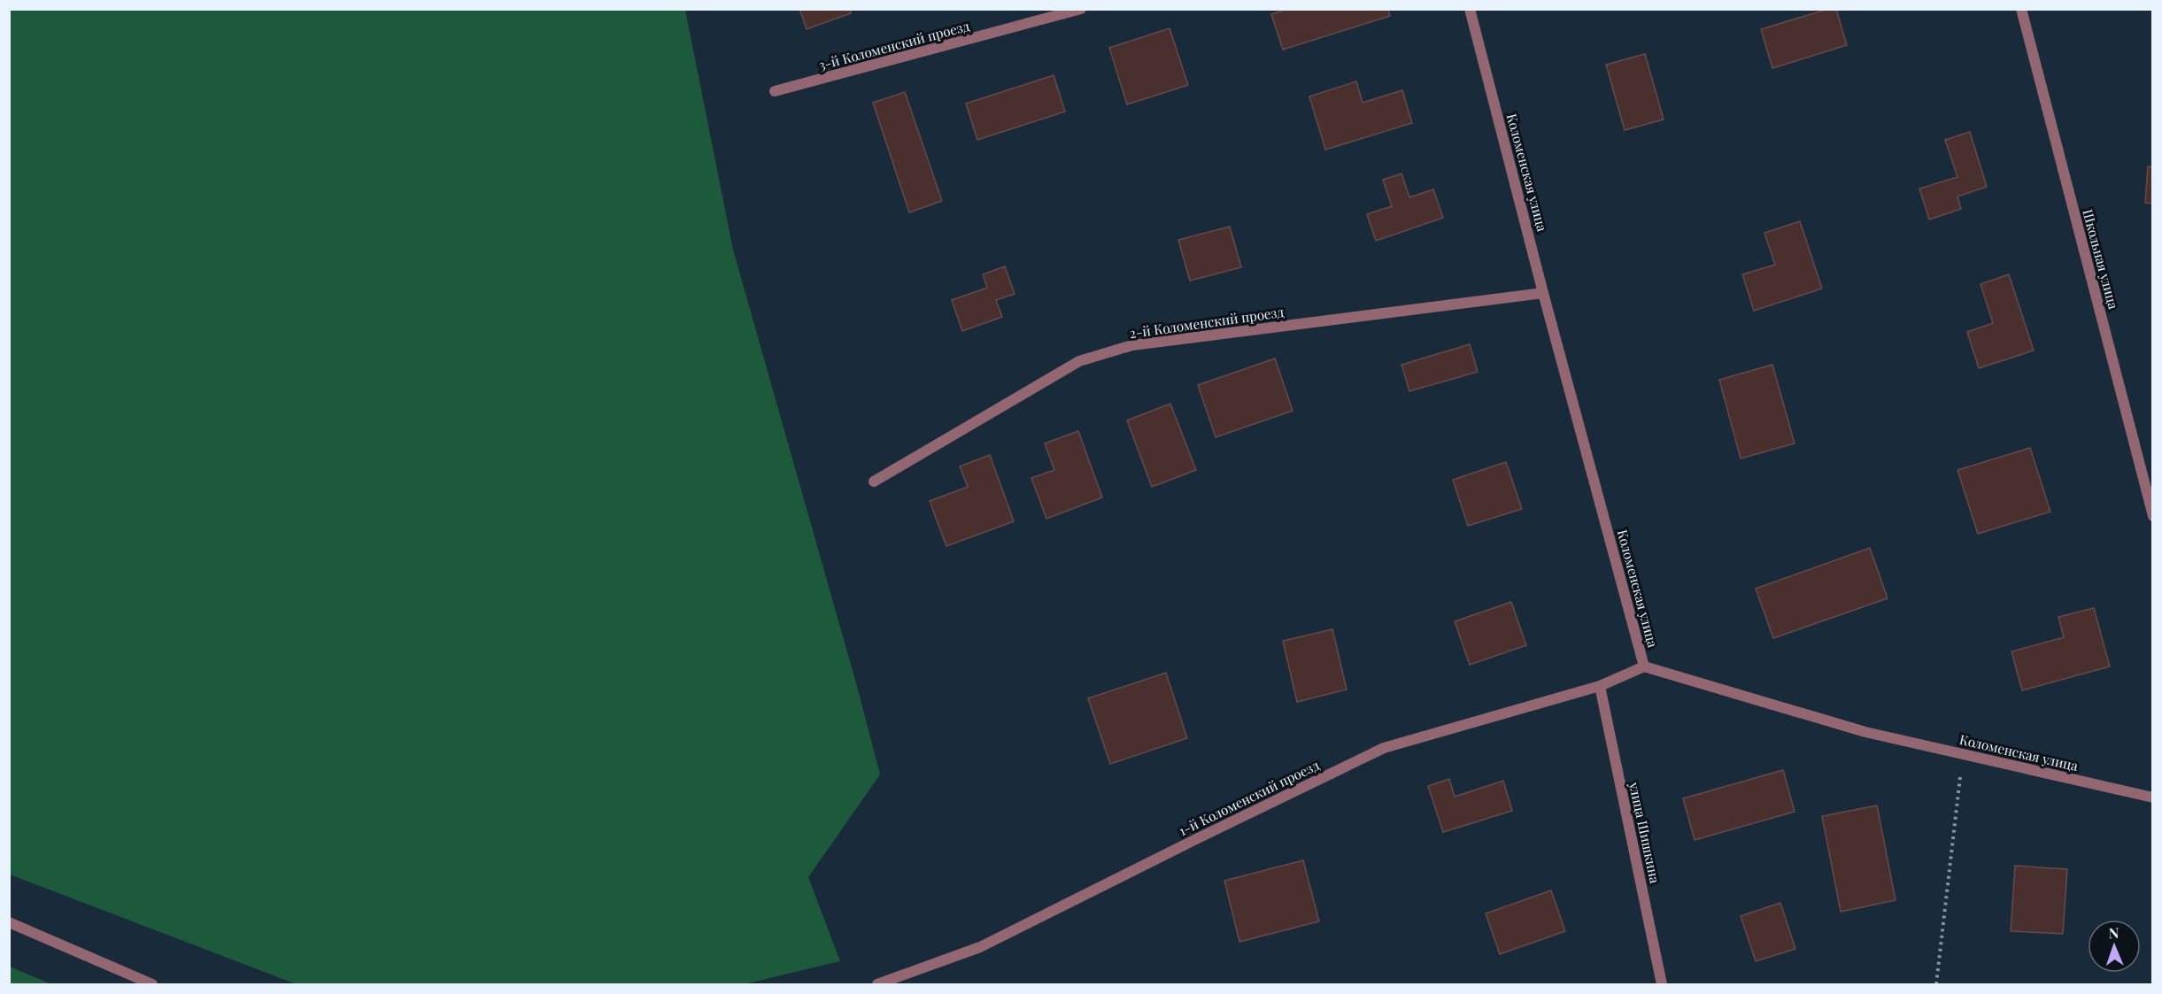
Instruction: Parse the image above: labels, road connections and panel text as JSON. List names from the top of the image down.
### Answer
{
  "streets": {
    "street": [
      "3-й Коломенский проезд",
      "Коломенская улица",
      "Школьная улица",
      "2-й Коломенский проезд",
      "1-й Коломенский проезд",
      "улица Шишкина"
    ]
  },
  "crossings": [
    ["Коломенская улица", "2-й Коломенский проезд"],
    ["Коломенская улица", "1-й Коломенский проезд"],
    ["1-й Коломенский проезд", "улица Шишкина"]
  ],
  "north": "top"
}
